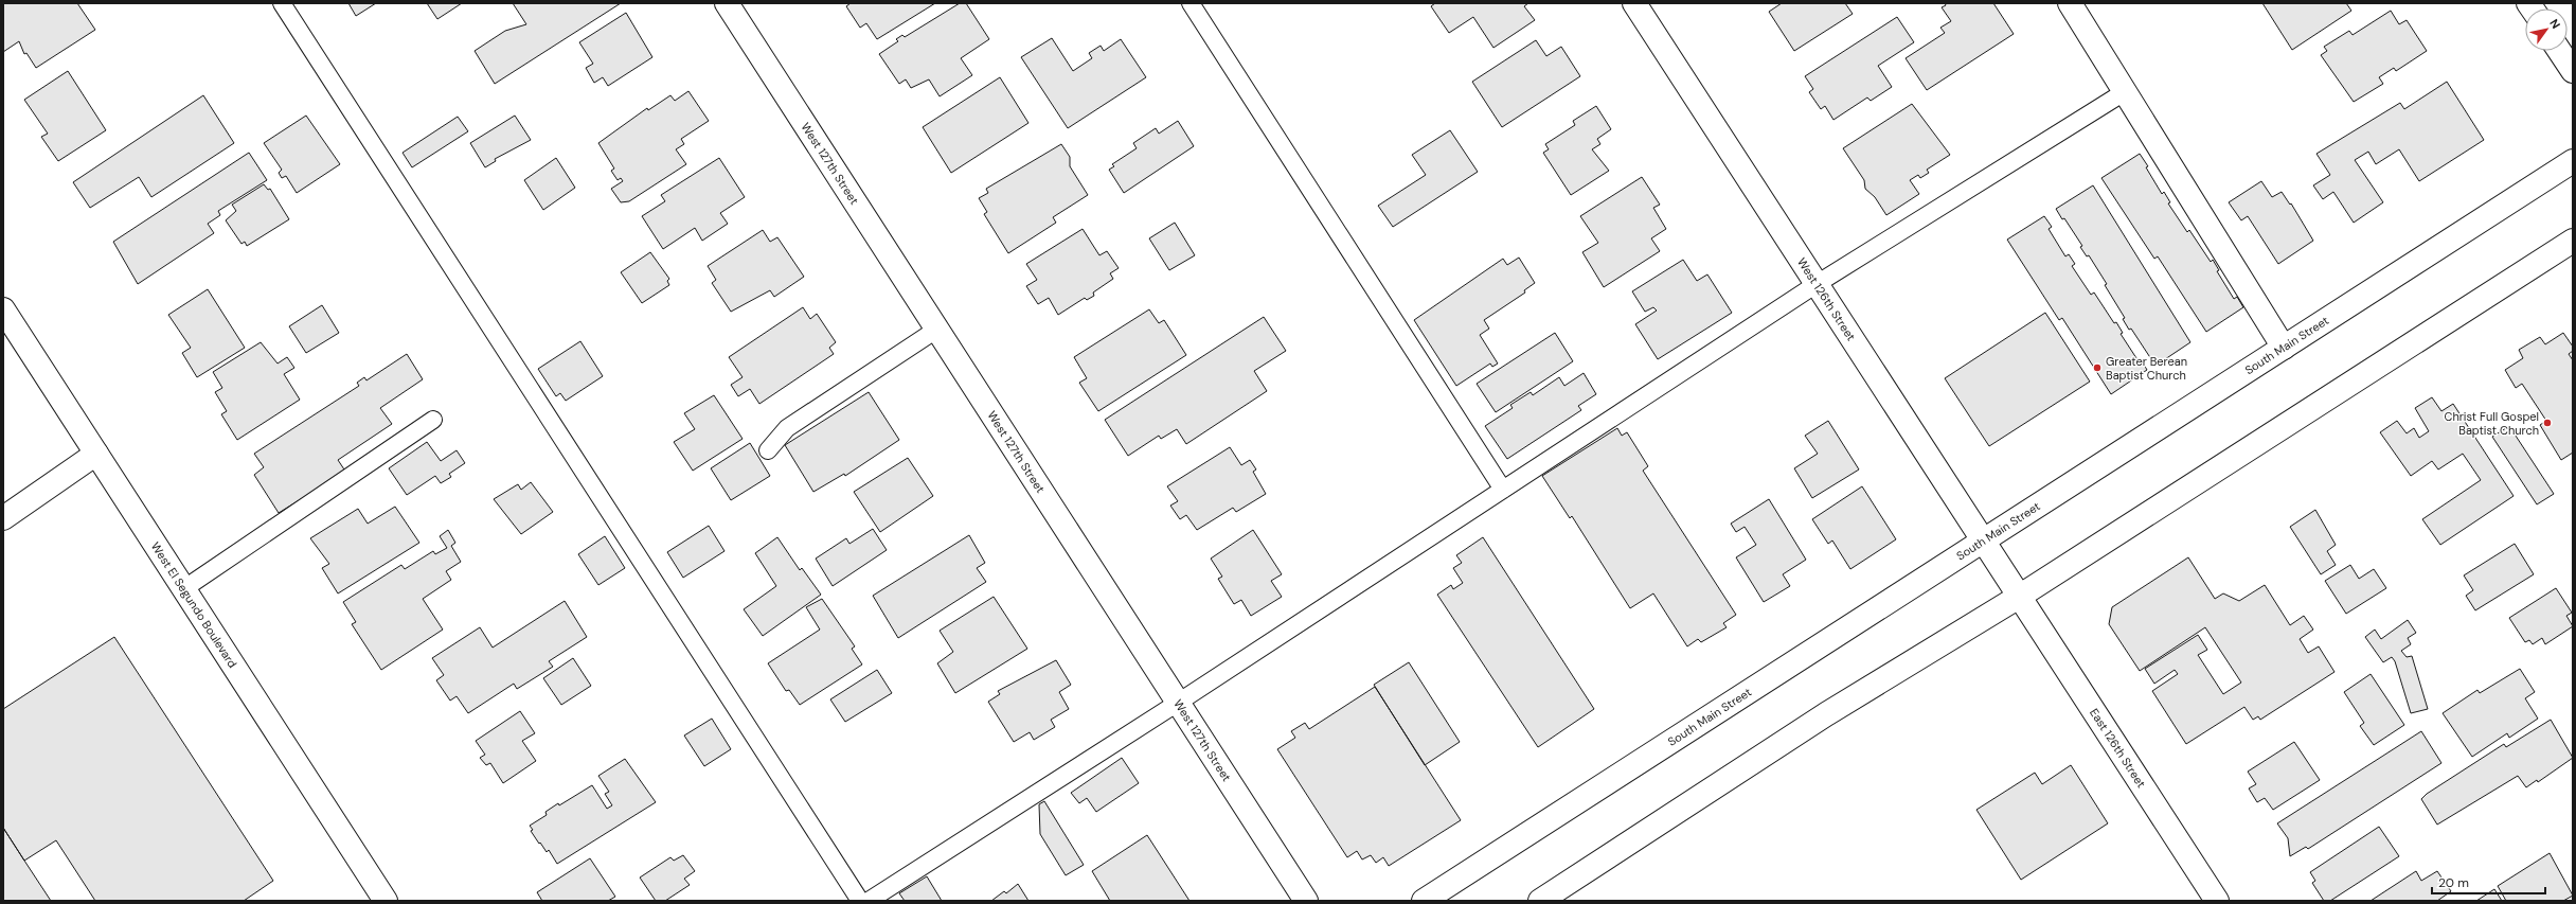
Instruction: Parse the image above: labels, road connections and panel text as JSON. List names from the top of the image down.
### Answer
{
  "streets": {
    "main road": [
      "West 127th Street",
      "West 126th Street",
      "South Main Street",
      "West El Segundo Boulevard",
      "East 126th Street"
    ]
  },
  "crossings": [
    ["West 126th Street", "South Main Street"],
    ["West 126th Street", "East 126th Street"]
  ],
  "places": ["Greater Berean Baptist Church", "Christ Full Gospel Baptist Church"],
  "scale_bar": "20 m",
  "north": "top right"
}
